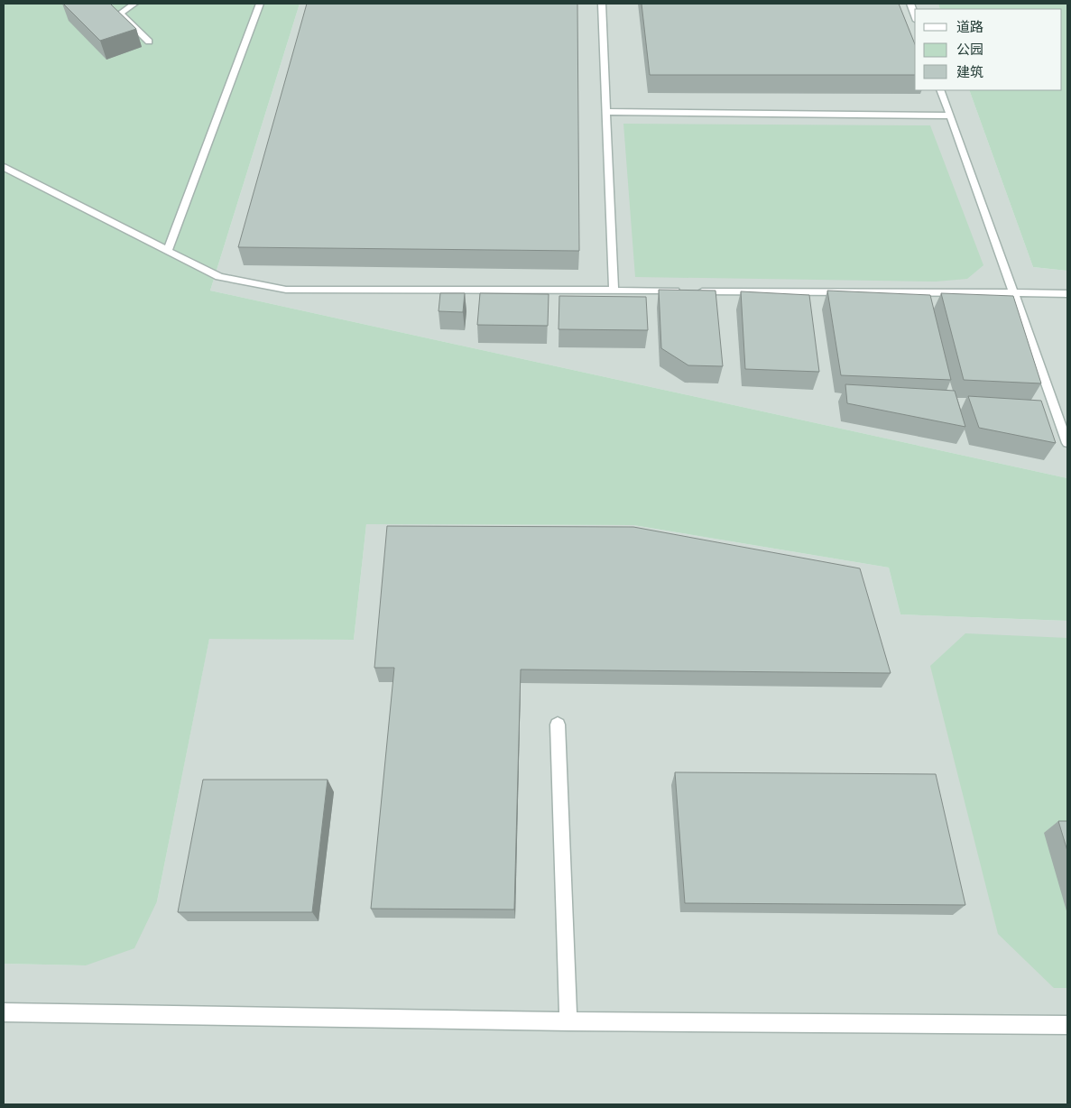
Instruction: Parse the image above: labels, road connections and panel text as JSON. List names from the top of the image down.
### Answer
{
  "legend": ["道路", "公园", "建筑"]
}
